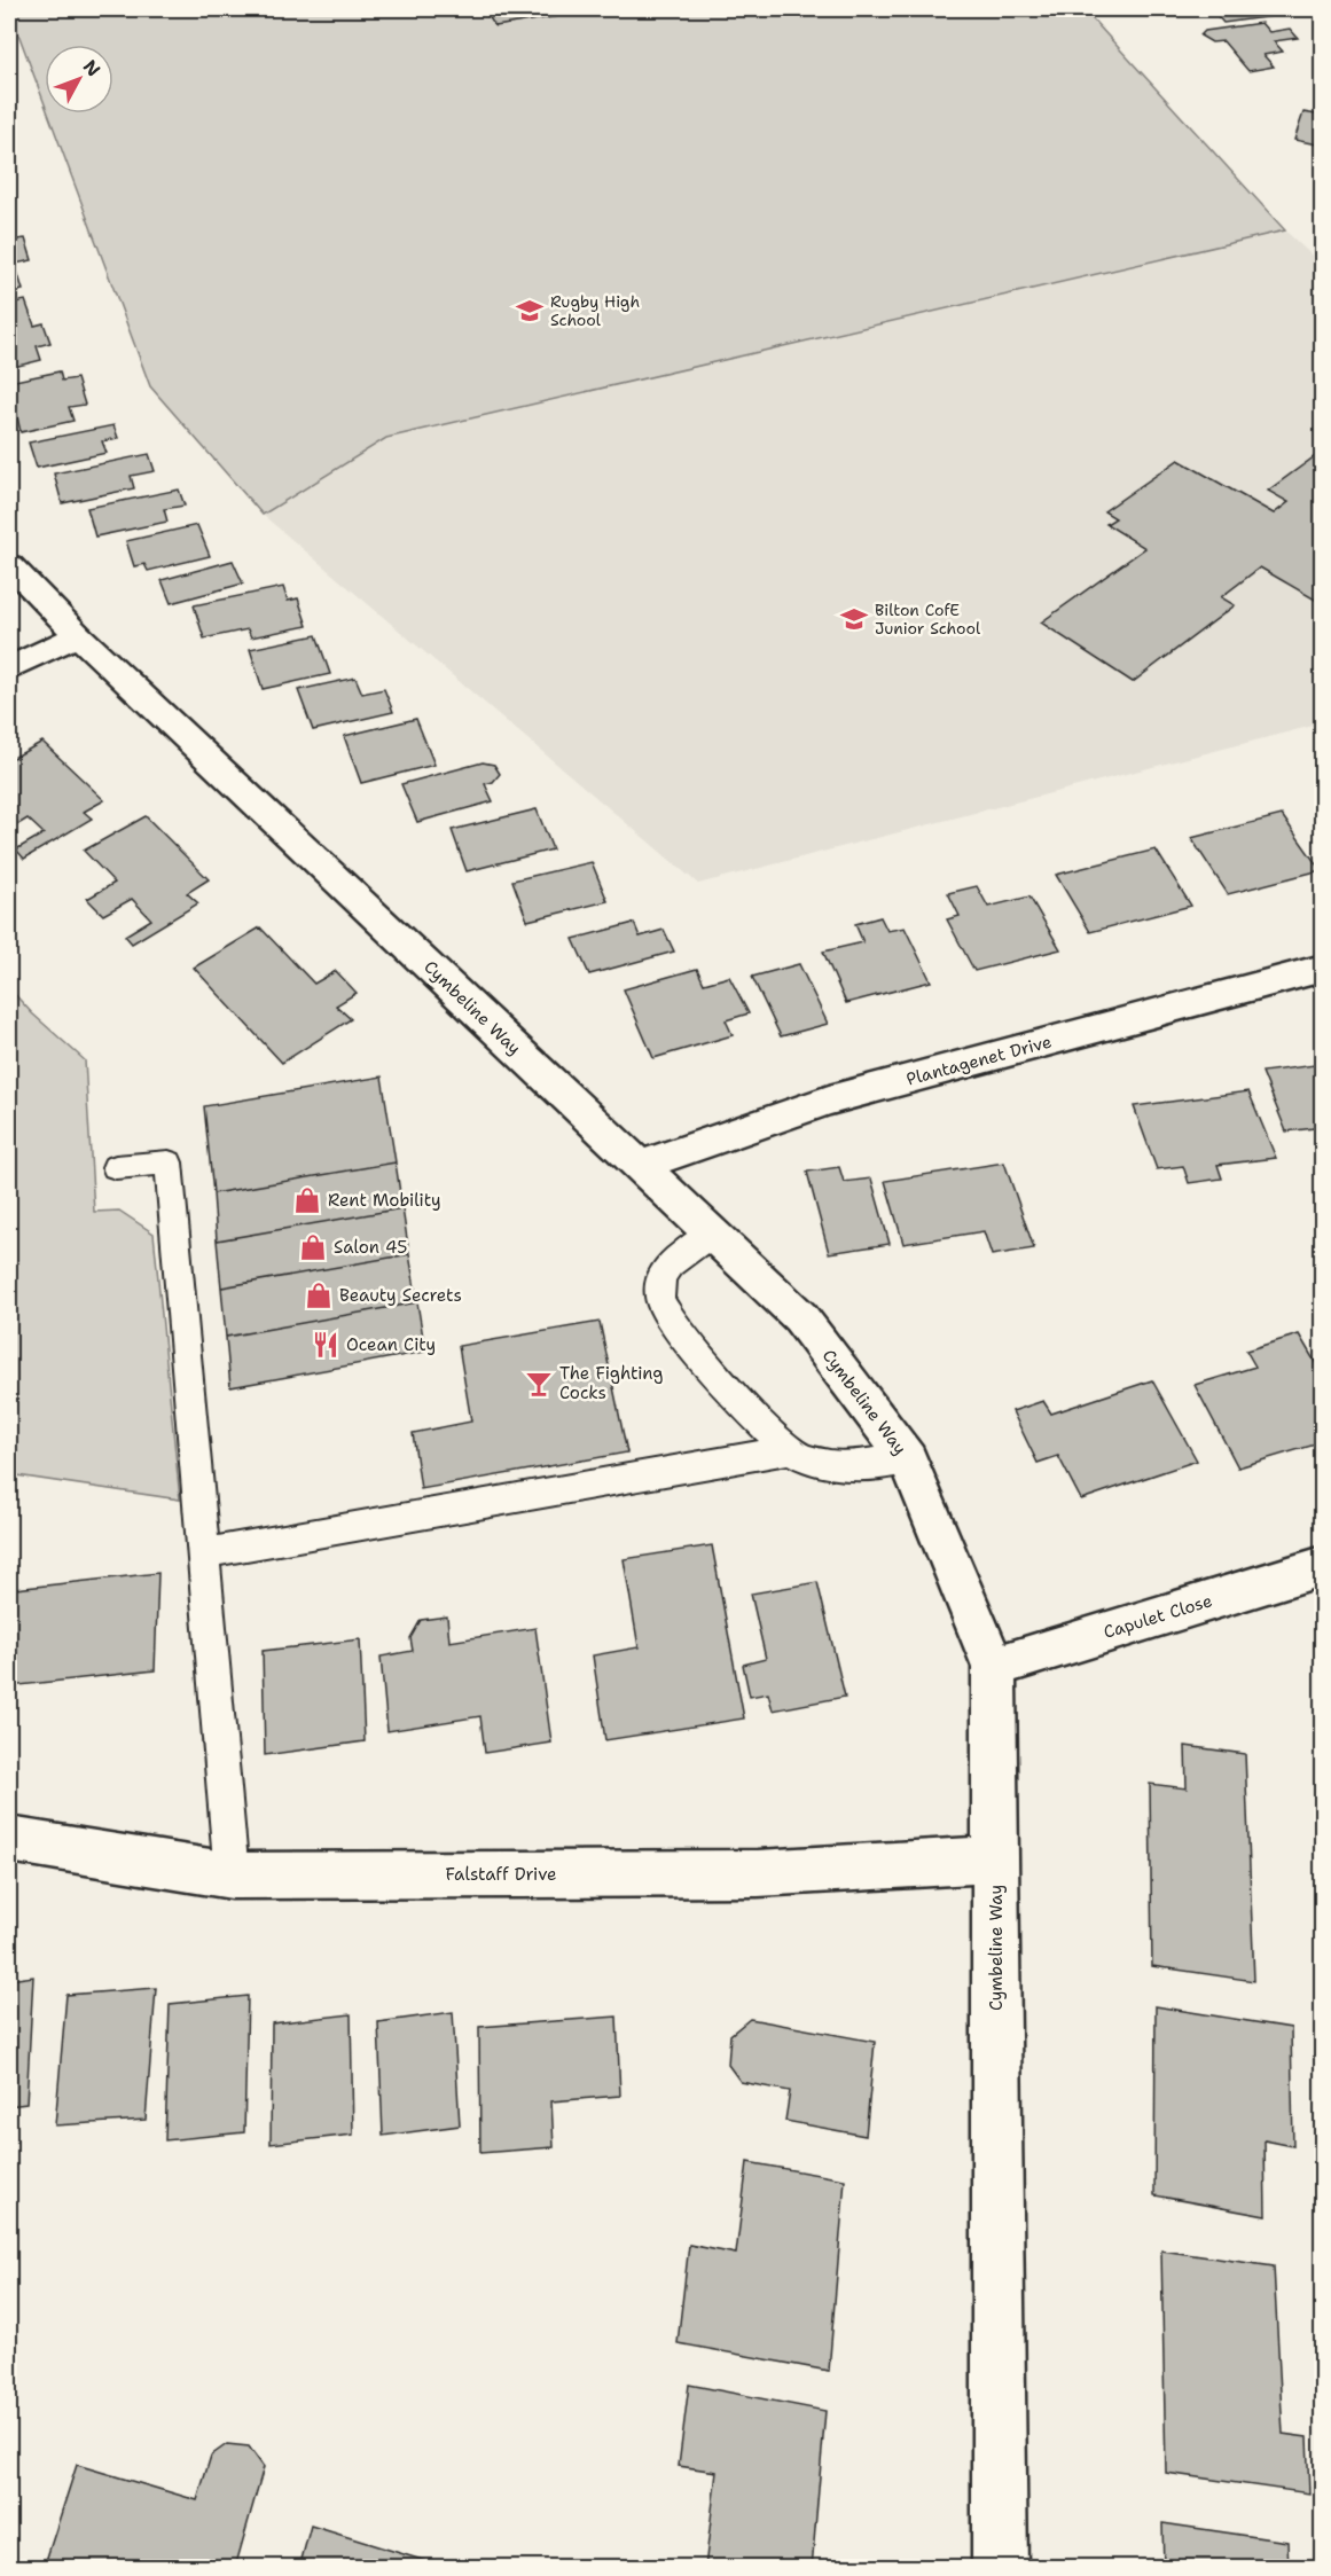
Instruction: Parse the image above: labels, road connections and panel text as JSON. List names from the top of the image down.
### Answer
{
  "streets": {
    "street": [
      "Cymbeline Way",
      "Plantagenet Drive",
      "Capulet Close",
      "Falstaff Drive"
    ]
  },
  "crossings": [
    ["Cymbeline Way", "Plantagenet Drive"],
    ["Cymbeline Way", "Capulet Close"],
    ["Cymbeline Way", "Falstaff Drive"]
  ],
  "places": {
    "school or university": ["Rugby High School", "Bilton CofE Junior School"],
    "shop": ["Rent Mobility", "Salon 45", "Beauty Secrets"],
    "restaurant": ["Ocean City"],
    "bar": ["The Fighting Cocks"]
  },
  "north": "top right"
}
